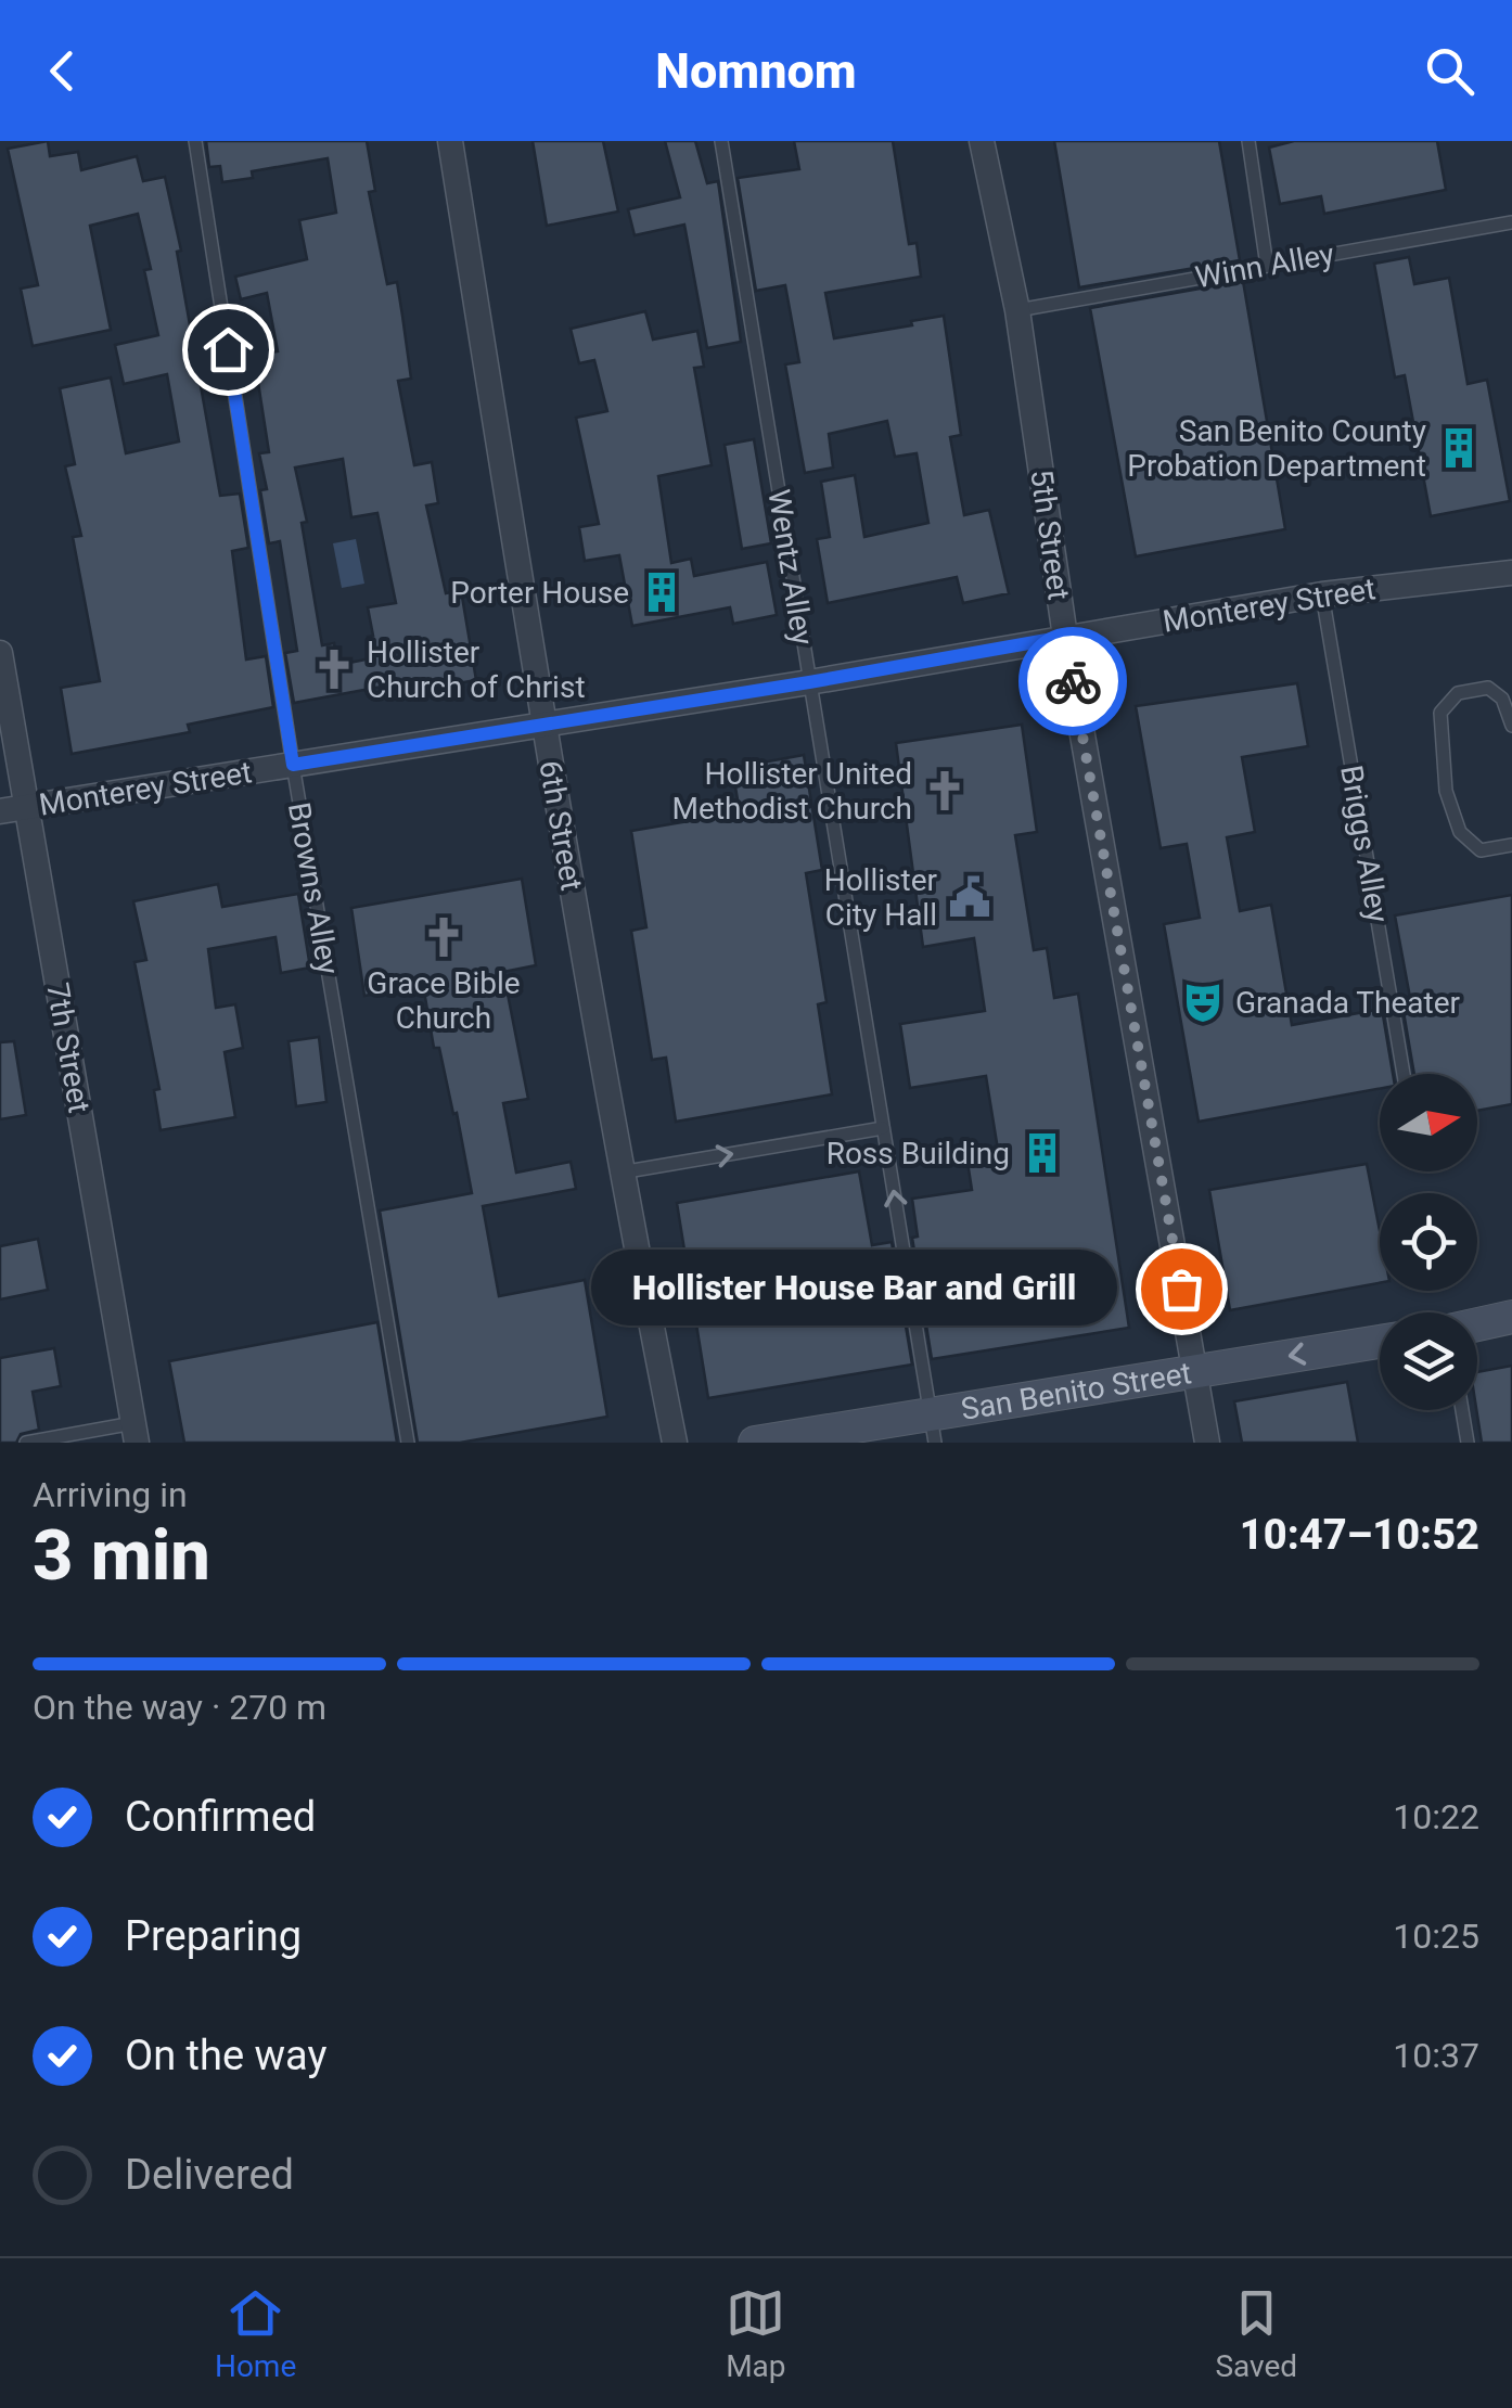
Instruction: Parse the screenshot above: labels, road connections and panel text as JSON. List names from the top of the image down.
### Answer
{
  "streets": {
    "main road": ["San Benito Street"],
    "street": [
      "5th Street",
      "Monterey Street",
      "6th Street",
      "7th Street"
    ],
    "lane": [
      "Winn Alley",
      "Wentz Alley",
      "Briggs Alley",
      "Browns Alley"
    ]
  },
  "crossings": [
    ["Winn Alley", "5th Street"],
    ["5th Street", "Monterey Street"],
    ["5th Street", "San Benito Street"],
    ["Wentz Alley", "Monterey Street"],
    ["Wentz Alley", "San Benito Street"],
    ["Monterey Street", "6th Street"],
    ["Monterey Street", "Briggs Alley"],
    ["Monterey Street", "Browns Alley"],
    ["Monterey Street", "7th Street"]
  ],
  "places": {
    "building": ["San Benito County Probation Department", "Porter House", "Ross Building"],
    "church": ["Hollister Church of Christ", "Hollister United Methodist Church", "Grace Bible Church"],
    "public building": ["Hollister City Hall"],
    "theatre": ["Granada Theater"],
    "other": ["Hollister House Bar and Grill"]
  },
  "north": "right",
  "page": {
    "header": "Nomnom",
    "bubble": "Hollister House Bar and Grill",
    "heading": ["3 min", "Arriving in", "10:47–10:52"],
    "bar": "On the way · 270 m",
    "list": [
      ["Confirmed", "10:22"],
      ["Preparing", "10:25"],
      ["On the way", "10:37"],
      "Delivered"
    ],
    "tabs": ["Home", "Map", "Saved"]
  }
}
